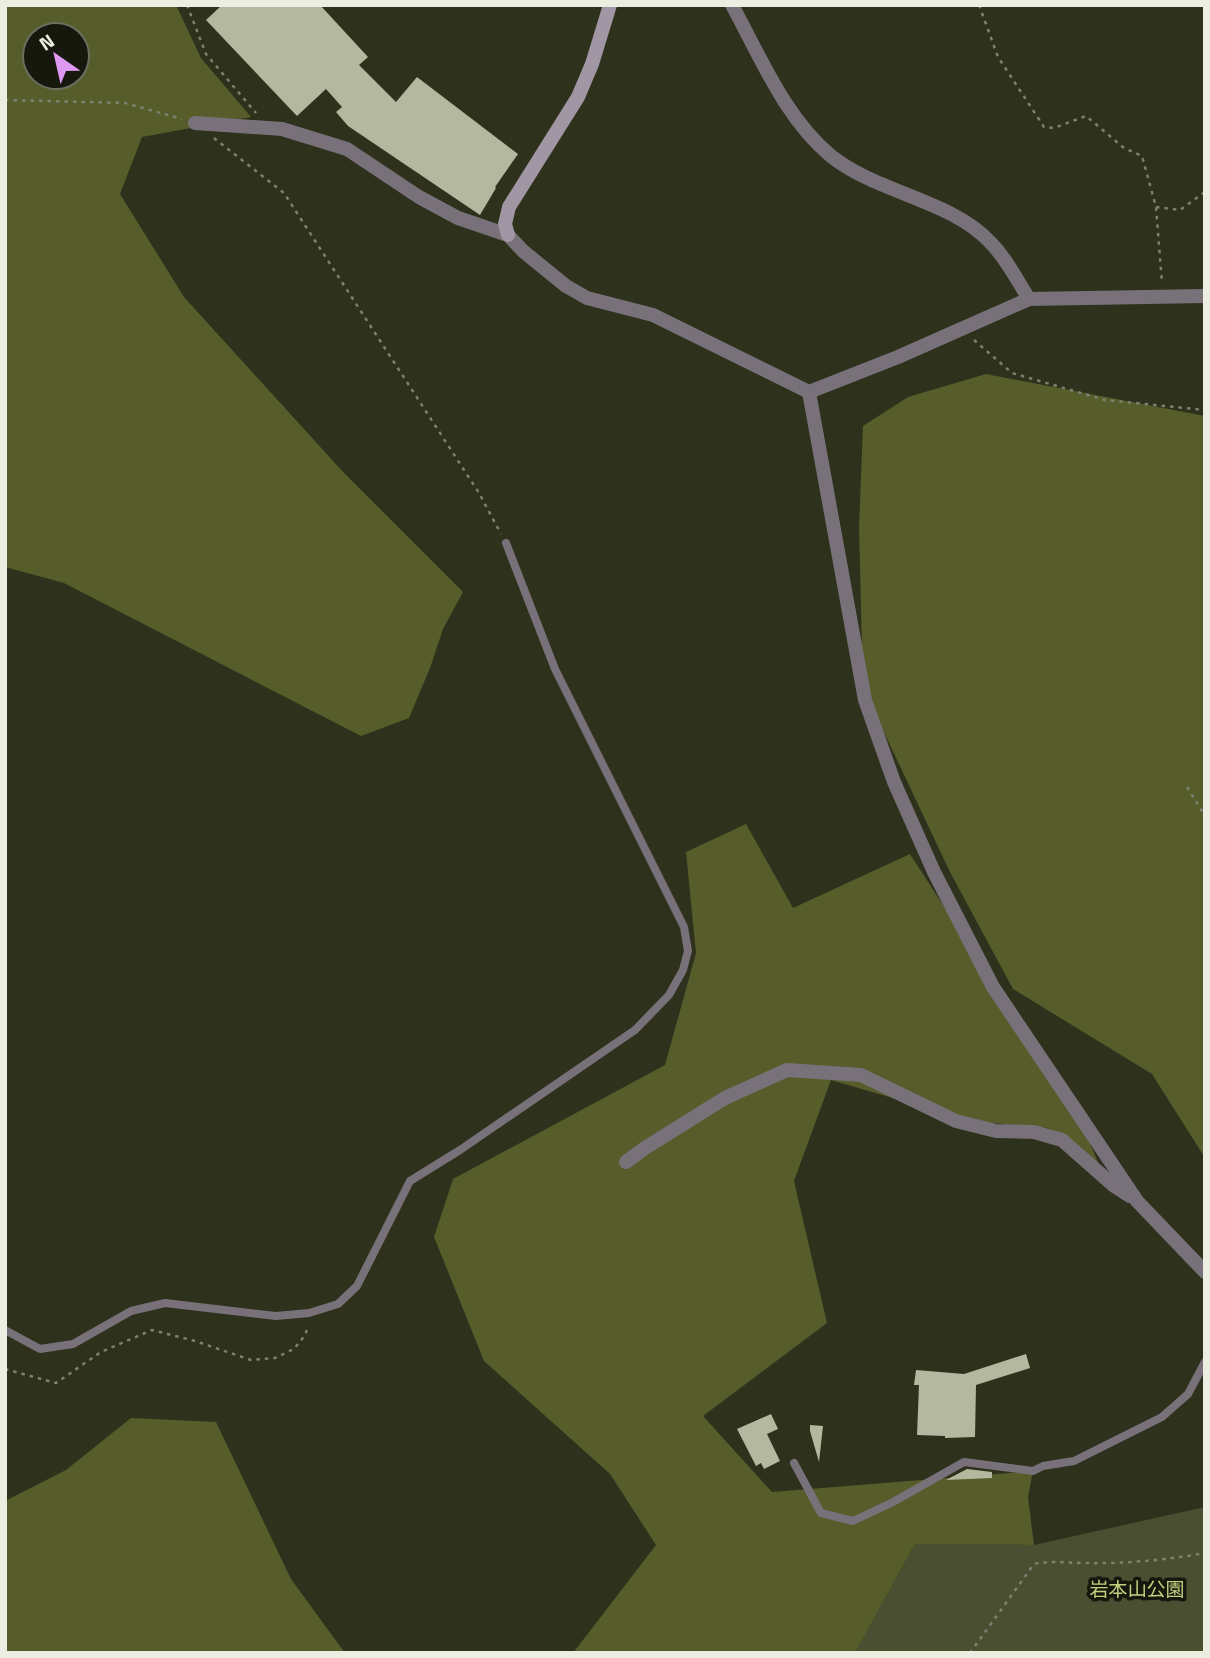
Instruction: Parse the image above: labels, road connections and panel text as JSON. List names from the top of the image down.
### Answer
{
  "parks": ["岩本山公園"],
  "north": "top left"
}
